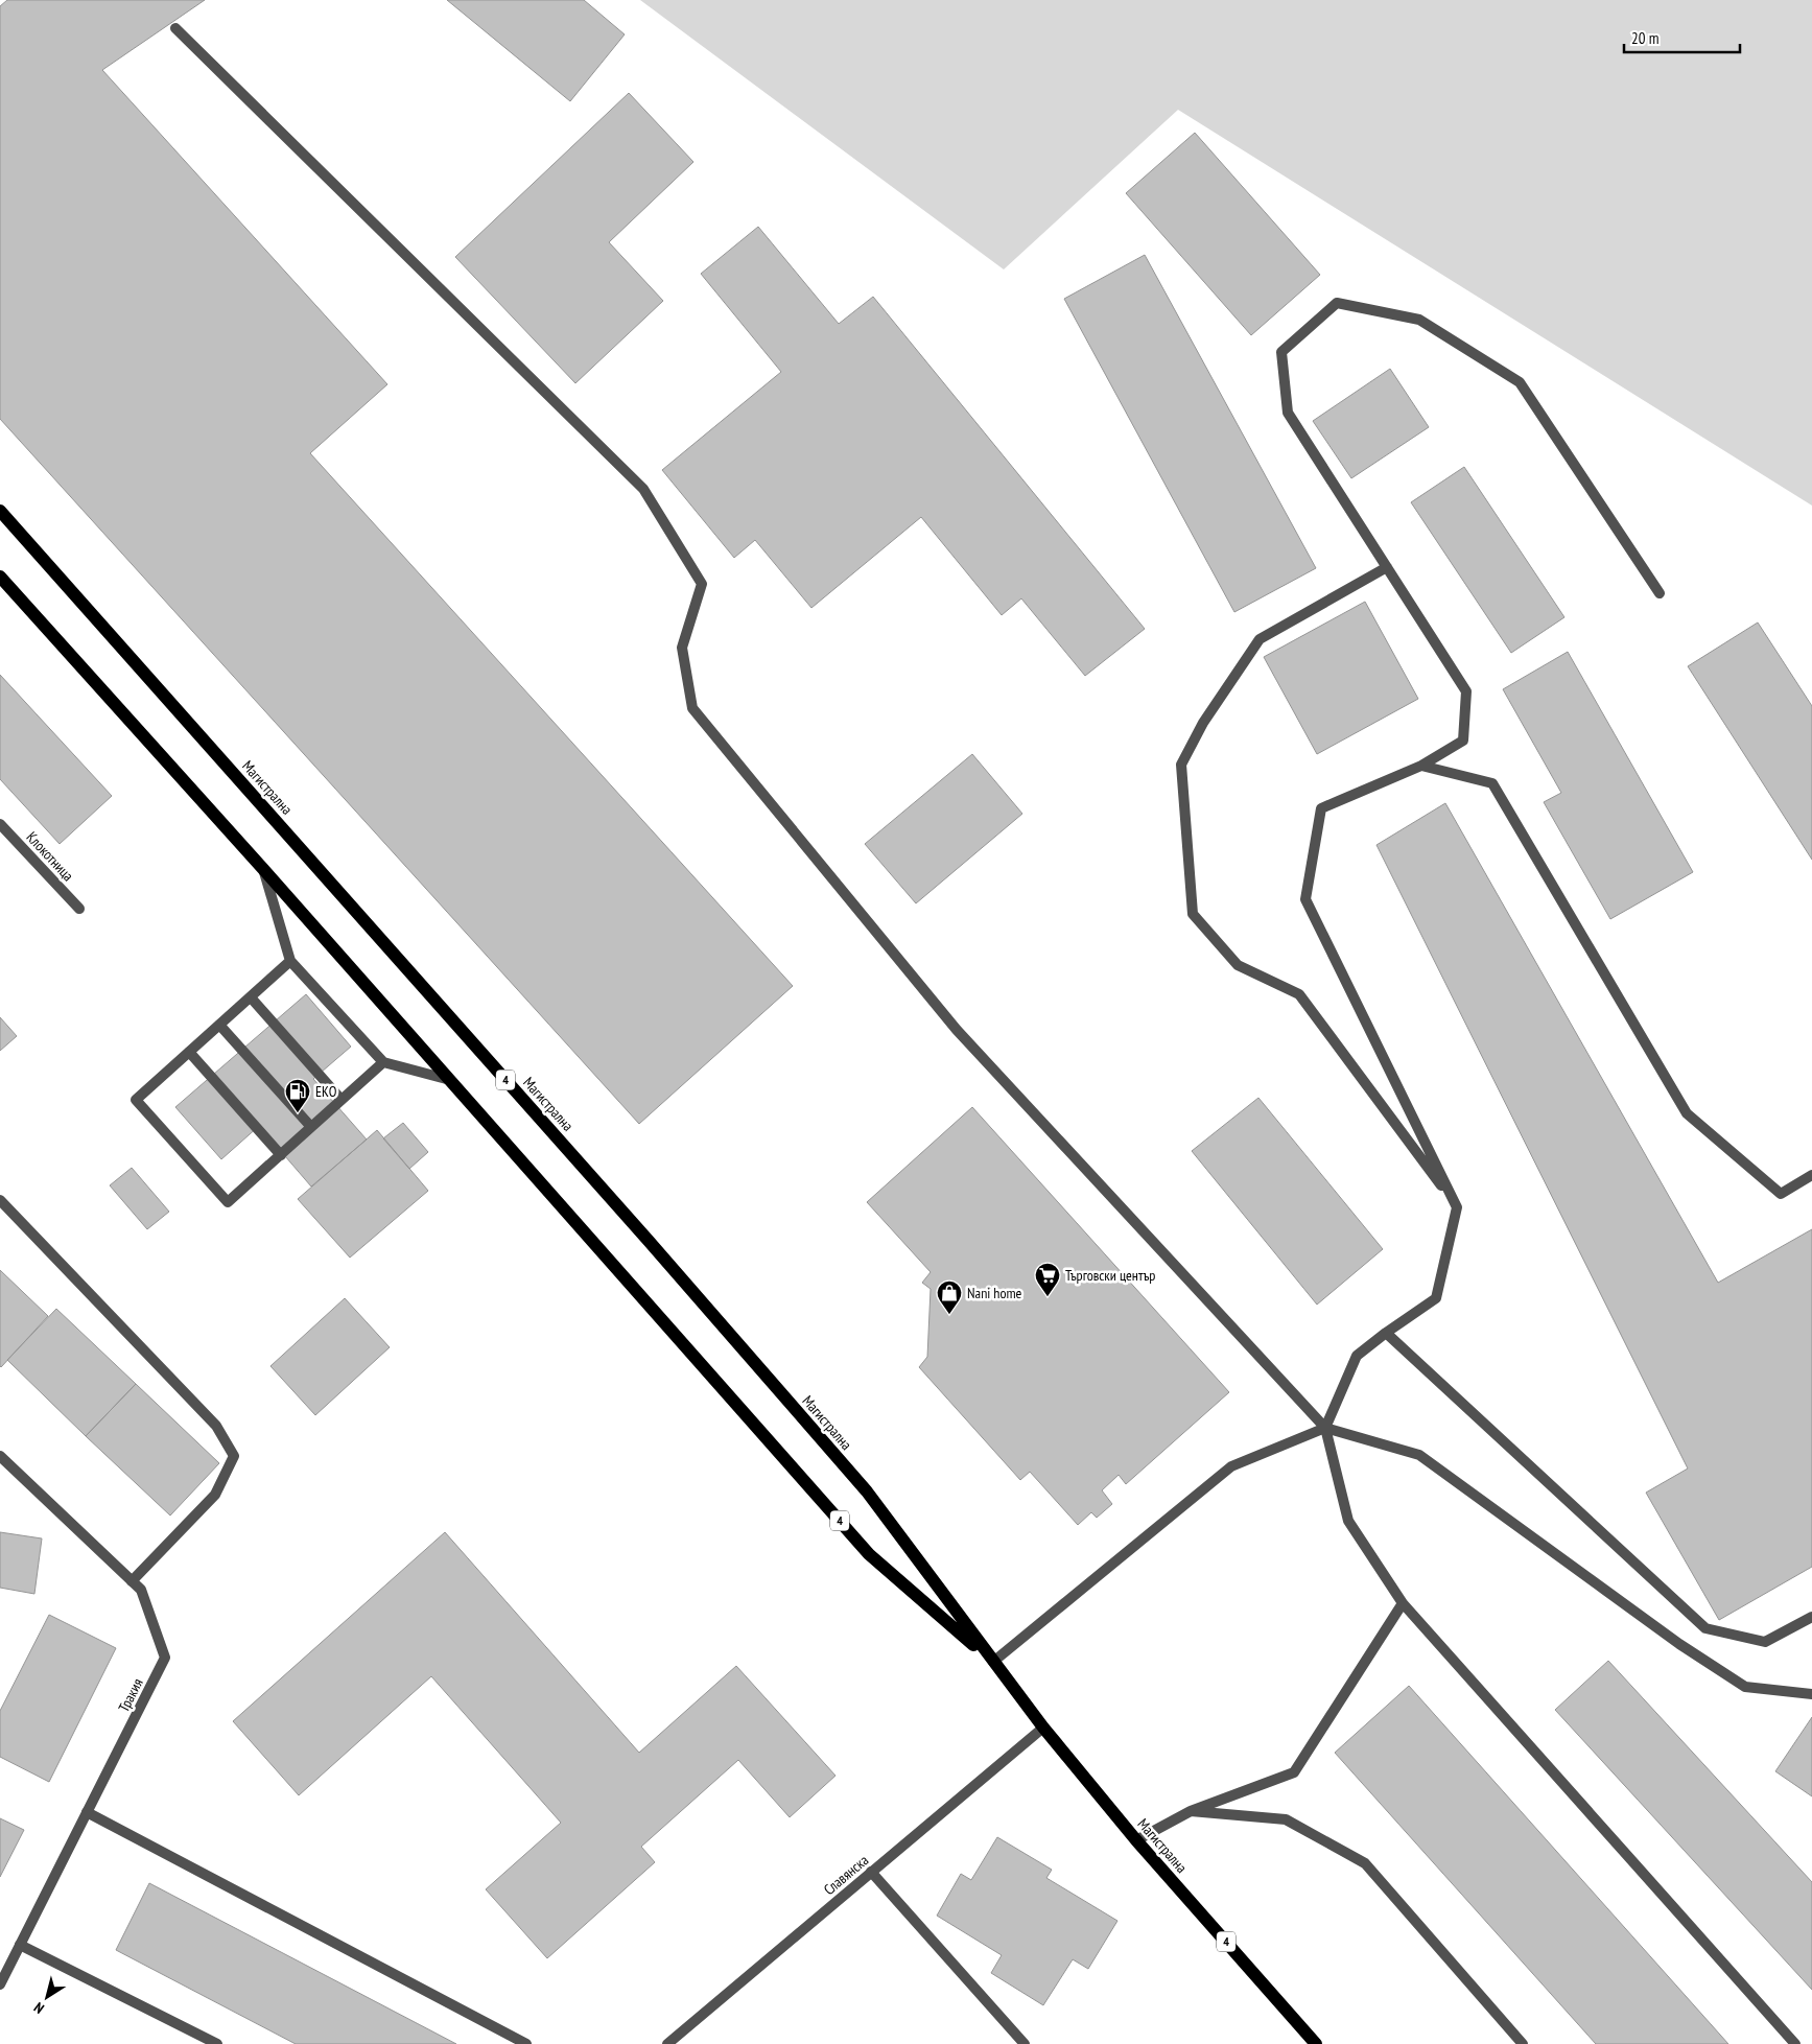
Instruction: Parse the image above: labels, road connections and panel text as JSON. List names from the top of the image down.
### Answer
{
  "streets": {
    "main road": ["Магистрална", "4"],
    "street": ["Клокотница", "Тракия", "Славянска"]
  },
  "crossings": [
    ["Магистрална", "Славянска"]
  ],
  "places": {
    "fuel station": ["EKO"],
    "supermarket": ["Търговски център"],
    "shop": ["Nani home"]
  },
  "scale_bar": "20 m",
  "north": "bottom left"
}
